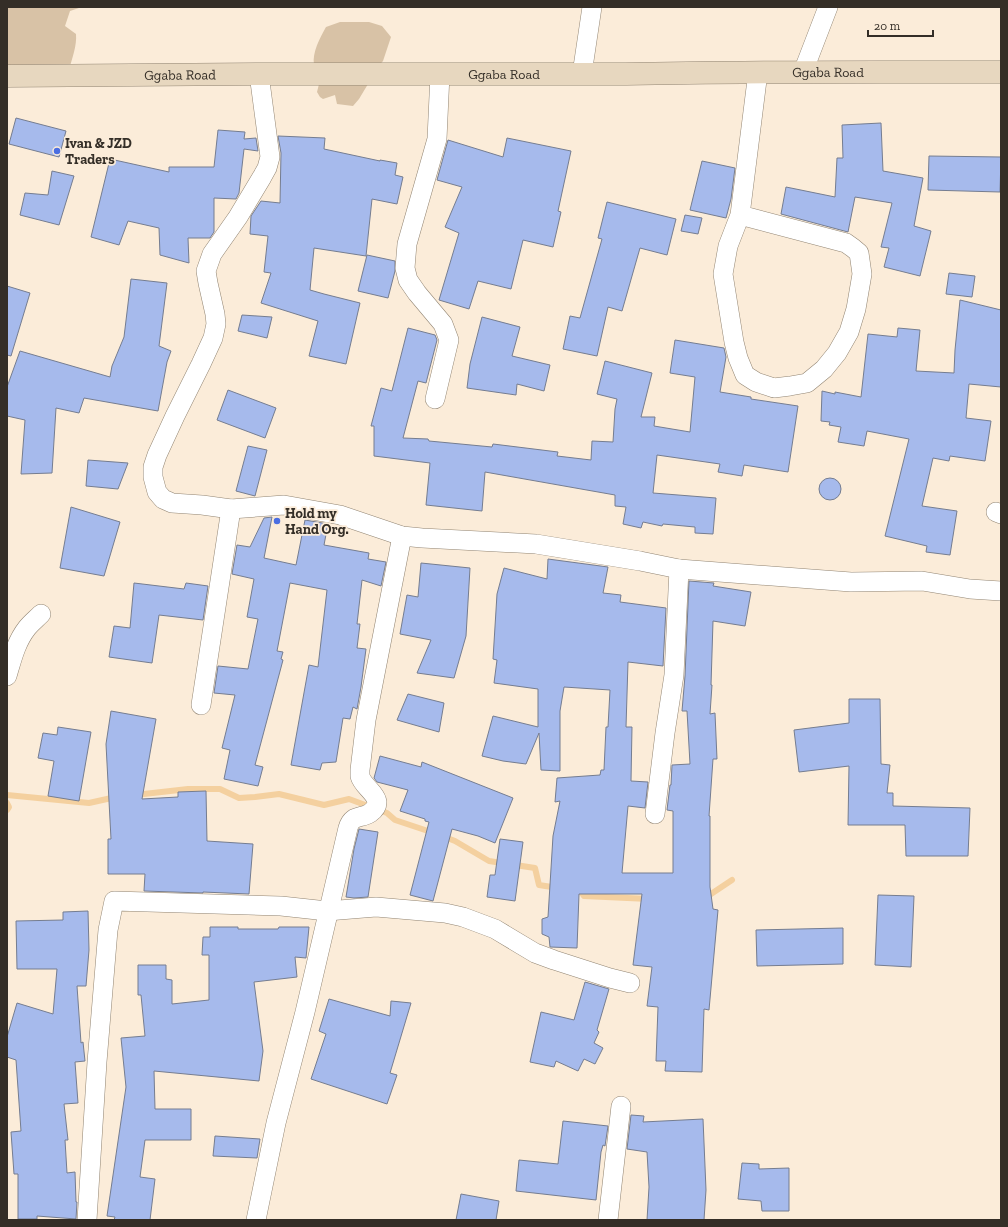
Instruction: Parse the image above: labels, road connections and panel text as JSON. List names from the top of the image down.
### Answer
{
  "streets": {
    "main road": ["Ggaba Road"]
  },
  "places": ["Ivan & JZD Traders", "Hold my Hand Org."],
  "scale_bar": "20 m"
}
